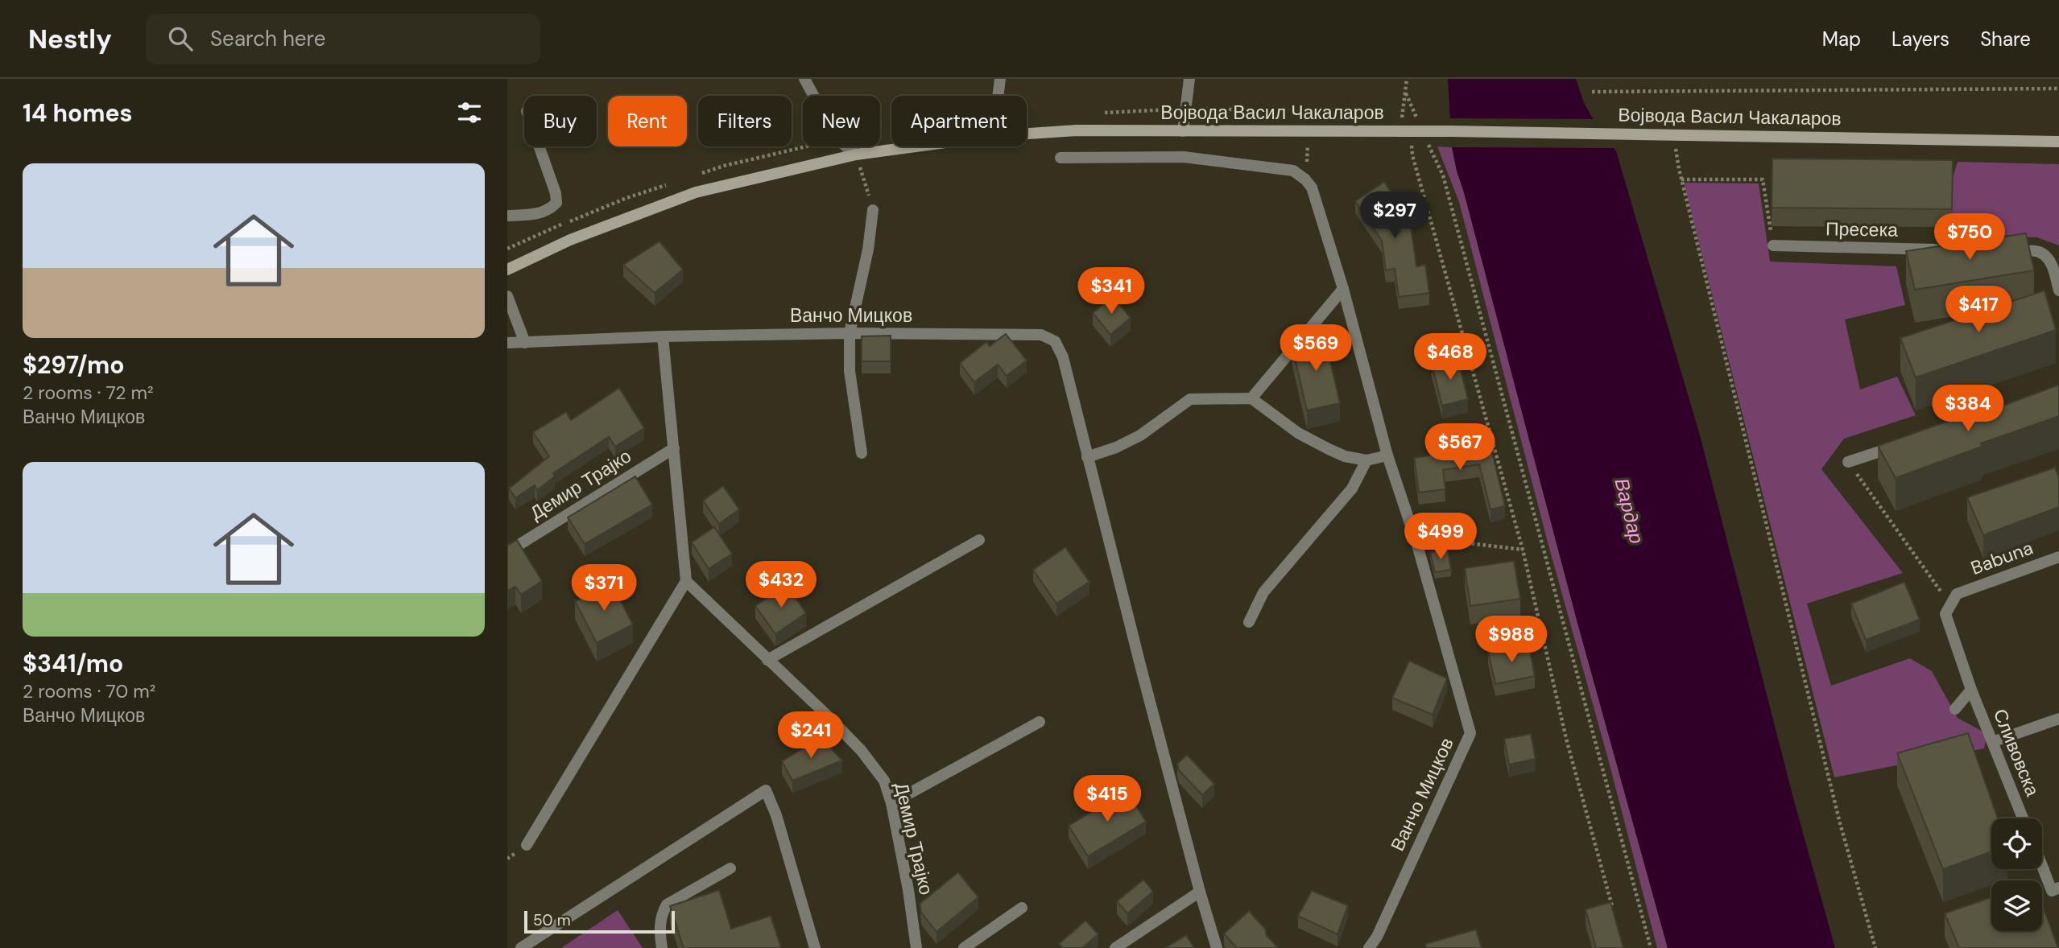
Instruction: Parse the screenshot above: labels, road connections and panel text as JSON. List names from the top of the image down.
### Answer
{
  "streets": {
    "street": [
      "Војвода Васил Чакаларов",
      "Пресека",
      "Ванчо Мицков",
      "Демир Трајко",
      "Babuna",
      "Сливовска"
    ]
  },
  "crossings": [
    ["Babuna", "Сливовска"]
  ],
  "water": ["Вардар"],
  "scale_bar": "50 m",
  "page": {
    "header": "Nestly",
    "search": "Search here",
    "nav": ["Map", "Layers", "Share"],
    "heading": "14 homes",
    "chip": [
      "Buy",
      "Rent",
      "Filters",
      "New",
      "Apartment"
    ],
    "list": [
      {
        "name": "$297/mo",
        "note": "2 rooms · 72 m² · Ванчо Мицков"
      },
      {
        "name": "$341/mo",
        "note": "2 rooms · 70 m² · Ванчо Мицков"
      }
    ],
    "price": [
      "$297",
      "$750",
      "$341",
      "$417",
      "$569",
      "$468",
      "$384",
      "$567",
      "$499",
      "$432",
      "$371",
      "$988",
      "$241",
      "$415"
    ],
    "scale": "50 m"
  }
}
